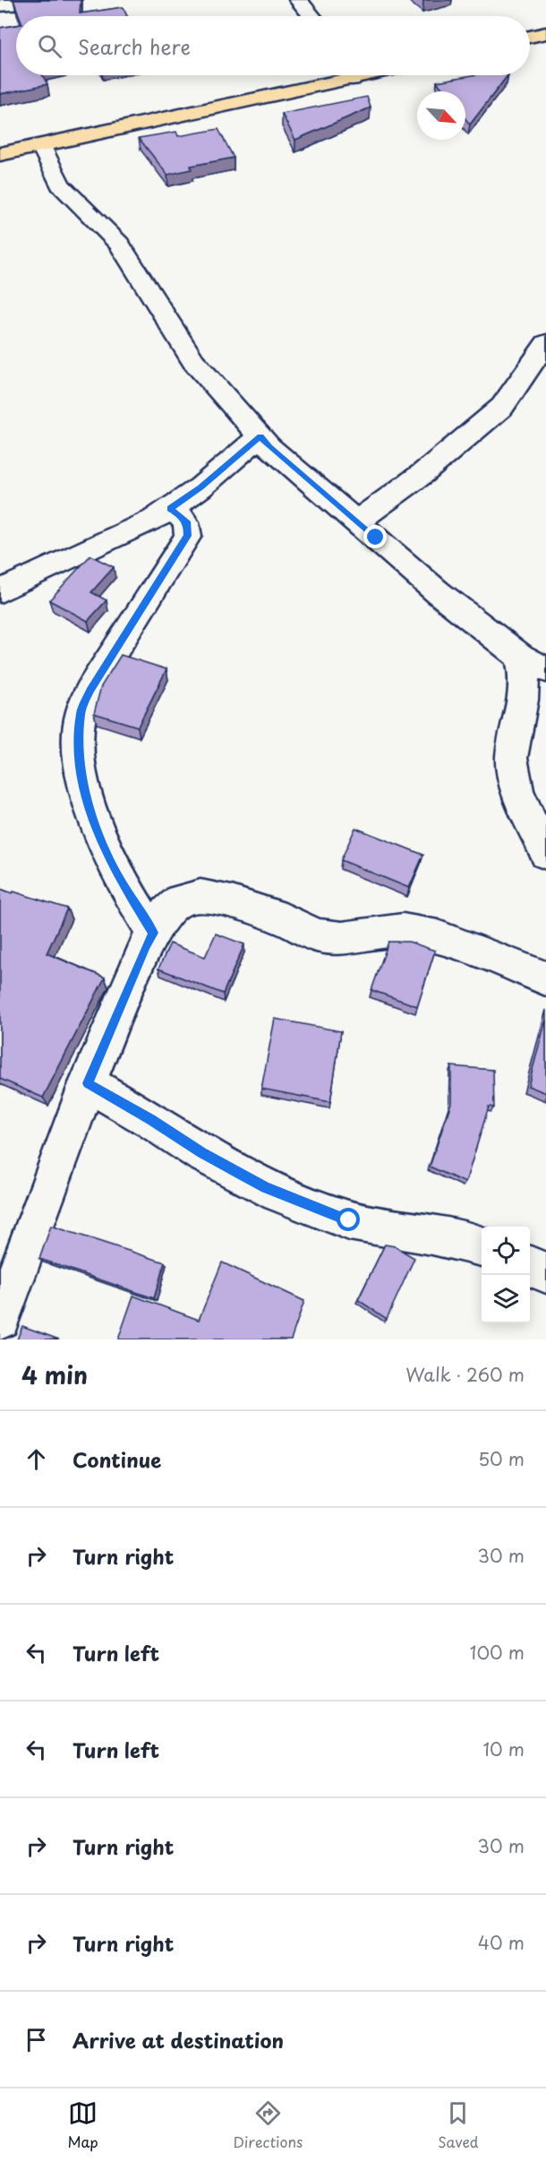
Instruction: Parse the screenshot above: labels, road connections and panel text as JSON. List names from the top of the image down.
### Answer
{
  "north": "bottom right",
  "page": {
    "search": "Search here",
    "heading": ["4 min", "Walk · 260 m"],
    "list": [
      ["Continue", "50 m"],
      ["Turn right", "30 m"],
      ["Turn left", "100 m"],
      ["Turn left", "10 m"],
      ["Turn right", "30 m"],
      ["Turn right", "40 m"],
      "Arrive at destination"
    ],
    "nav": ["Map", "Directions", "Saved"]
  }
}
